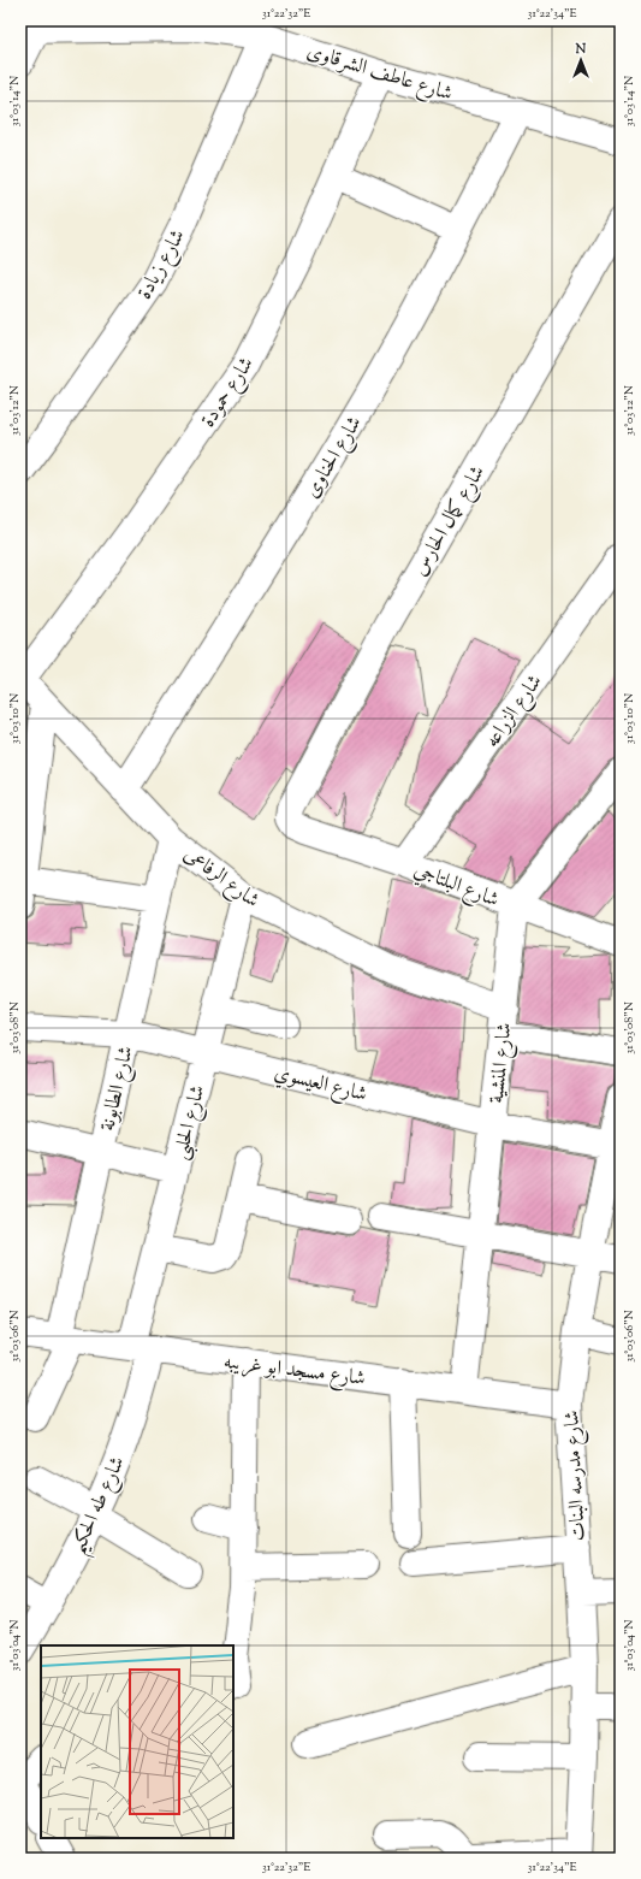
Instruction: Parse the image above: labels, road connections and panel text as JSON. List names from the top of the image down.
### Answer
{
  "streets": {
    "street": [
      "شارع عاطف الشرقاوى",
      "شارع زيادة",
      "شارع حمودة",
      "شارع الحناوى",
      "شارع كمال الحارس",
      "شارع الزراعه",
      "شارع الرفاعى",
      "شارع البلتاجي",
      "شارع المنشية",
      "شارع العيسوي",
      "شارع الطابونة",
      "شارع الحلبى",
      "شارع مسجد ابو غريبه",
      "شارع مدرسه البنات",
      "شارع طه الحكيم"
    ]
  },
  "crossings": [
    ["شارع عاطف الشرقاوى", "شارع زيادة"],
    ["شارع عاطف الشرقاوى", "شارع حمودة"],
    ["شارع عاطف الشرقاوى", "شارع الحناوى"],
    ["شارع حمودة", "شارع الرفاعى"],
    ["شارع الحناوى", "شارع الرفاعى"],
    ["شارع كمال الحارس", "شارع البلتاجي"],
    ["شارع الزراعه", "شارع البلتاجي"],
    ["شارع الرفاعى", "شارع المنشية"],
    ["شارع الرفاعى", "شارع الطابونة"],
    ["شارع الرفاعى", "شارع الحلبى"],
    ["شارع البلتاجي", "شارع المنشية"],
    ["شارع المنشية", "شارع العيسوي"],
    ["شارع المنشية", "شارع مسجد ابو غريبه"],
    ["شارع العيسوي", "شارع الطابونة"],
    ["شارع العيسوي", "شارع الحلبى"],
    ["شارع العيسوي", "شارع مدرسه البنات"],
    ["شارع الطابونة", "شارع مسجد ابو غريبه"],
    ["شارع الحلبى", "شارع مسجد ابو غريبه"],
    ["شارع الحلبى", "شارع طه الحكيم"],
    ["شارع مسجد ابو غريبه", "شارع مدرسه البنات"],
    ["شارع مسجد ابو غريبه", "شارع طه الحكيم"]
  ],
  "north": "top",
  "coordinates": [
    "31°22'32\"E",
    "31°22'34\"E",
    "31°03'14\"N",
    "31°03'12\"N",
    "31°03'10\"N",
    "31°03'08\"N",
    "31°03'06\"N",
    "31°03'04\"N"
  ]
}
